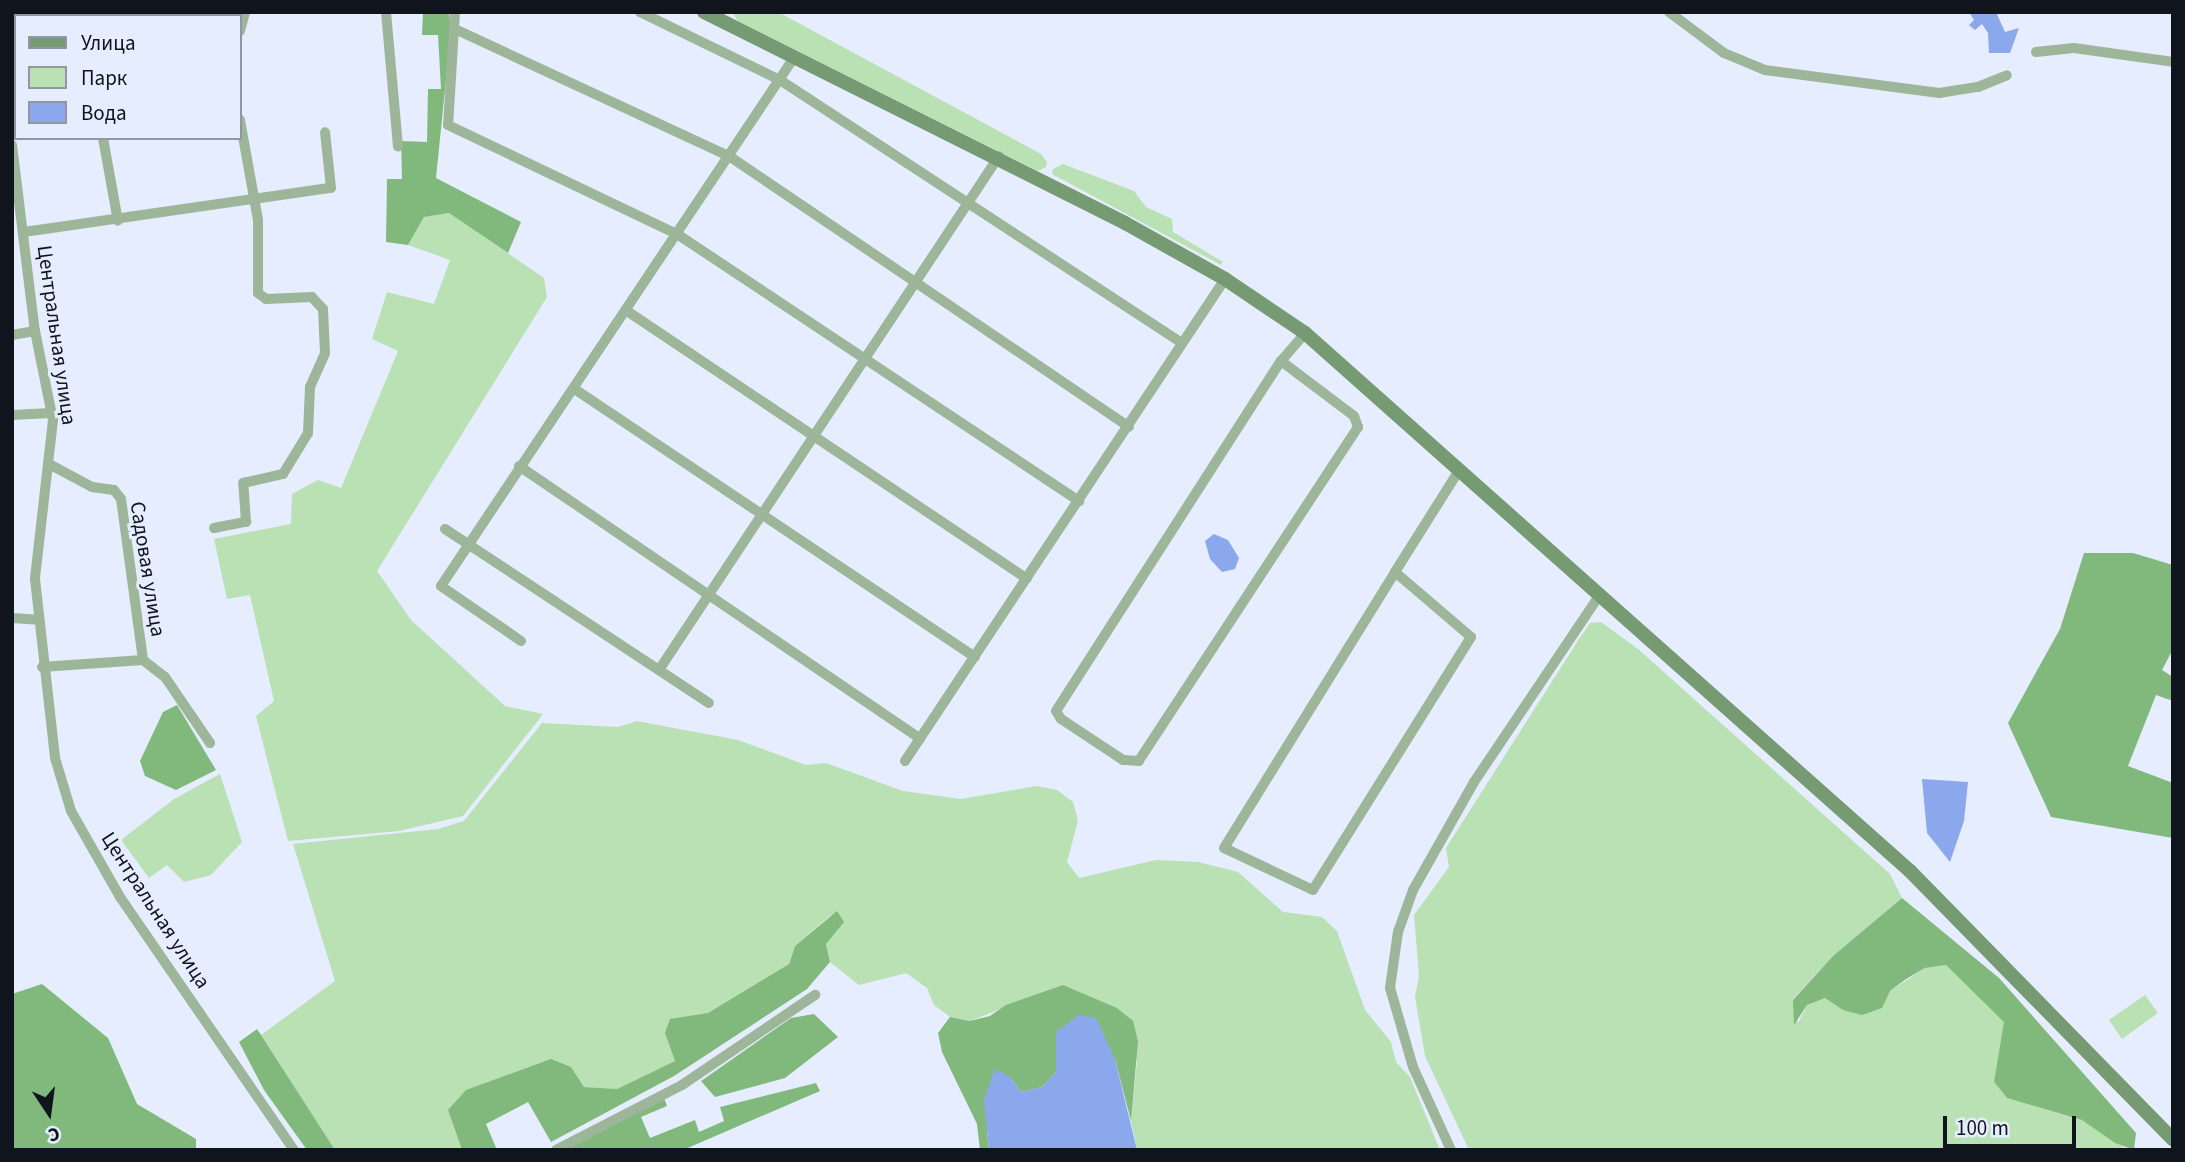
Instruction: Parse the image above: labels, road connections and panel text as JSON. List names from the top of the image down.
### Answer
{
  "streets": {
    "street": ["Центральная улица", "Садовая улица"]
  },
  "crossings": [
    ["Центральная улица", "Садовая улица"]
  ],
  "legend": ["Улица", "Парк", "Вода"],
  "scale_bar": "100 m",
  "north": "bottom"
}
